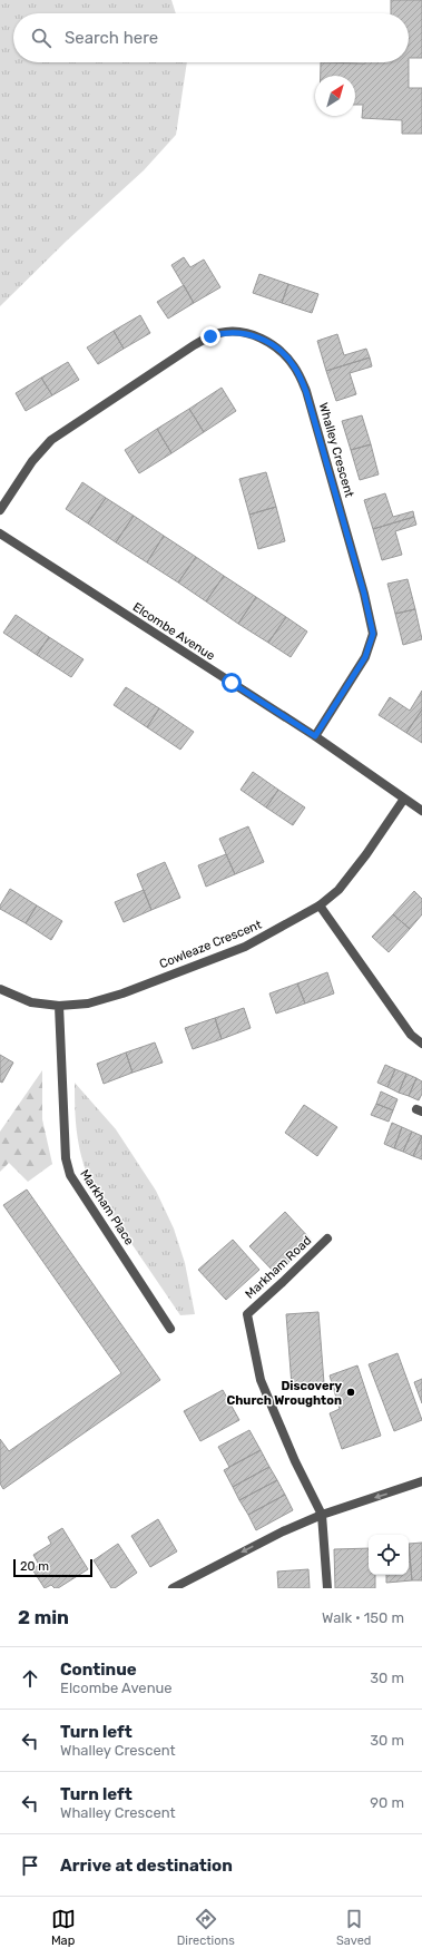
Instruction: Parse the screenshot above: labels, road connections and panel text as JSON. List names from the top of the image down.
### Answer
{
  "streets": {
    "street": [
      "Whalley Crescent",
      "Elcombe Avenue",
      "Cowleaze Crescent",
      "Markham Place",
      "Markham Road"
    ]
  },
  "crossings": [
    ["Whalley Crescent", "Elcombe Avenue"],
    ["Elcombe Avenue", "Cowleaze Crescent"],
    ["Cowleaze Crescent", "Markham Place"]
  ],
  "places": ["Discovery Church Wroughton"],
  "scale_bar": "20 m",
  "north": "top right",
  "page": {
    "search": "Search here",
    "scale": "20 m",
    "heading": ["2 min", "Walk · 150 m"],
    "list": [
      ["Continue", "Elcombe Avenue", "30 m"],
      ["Turn left", "Whalley Crescent", "30 m"],
      ["Turn left", "Whalley Crescent", "90 m"],
      "Arrive at destination"
    ],
    "nav": ["Map", "Directions", "Saved"]
  }
}
